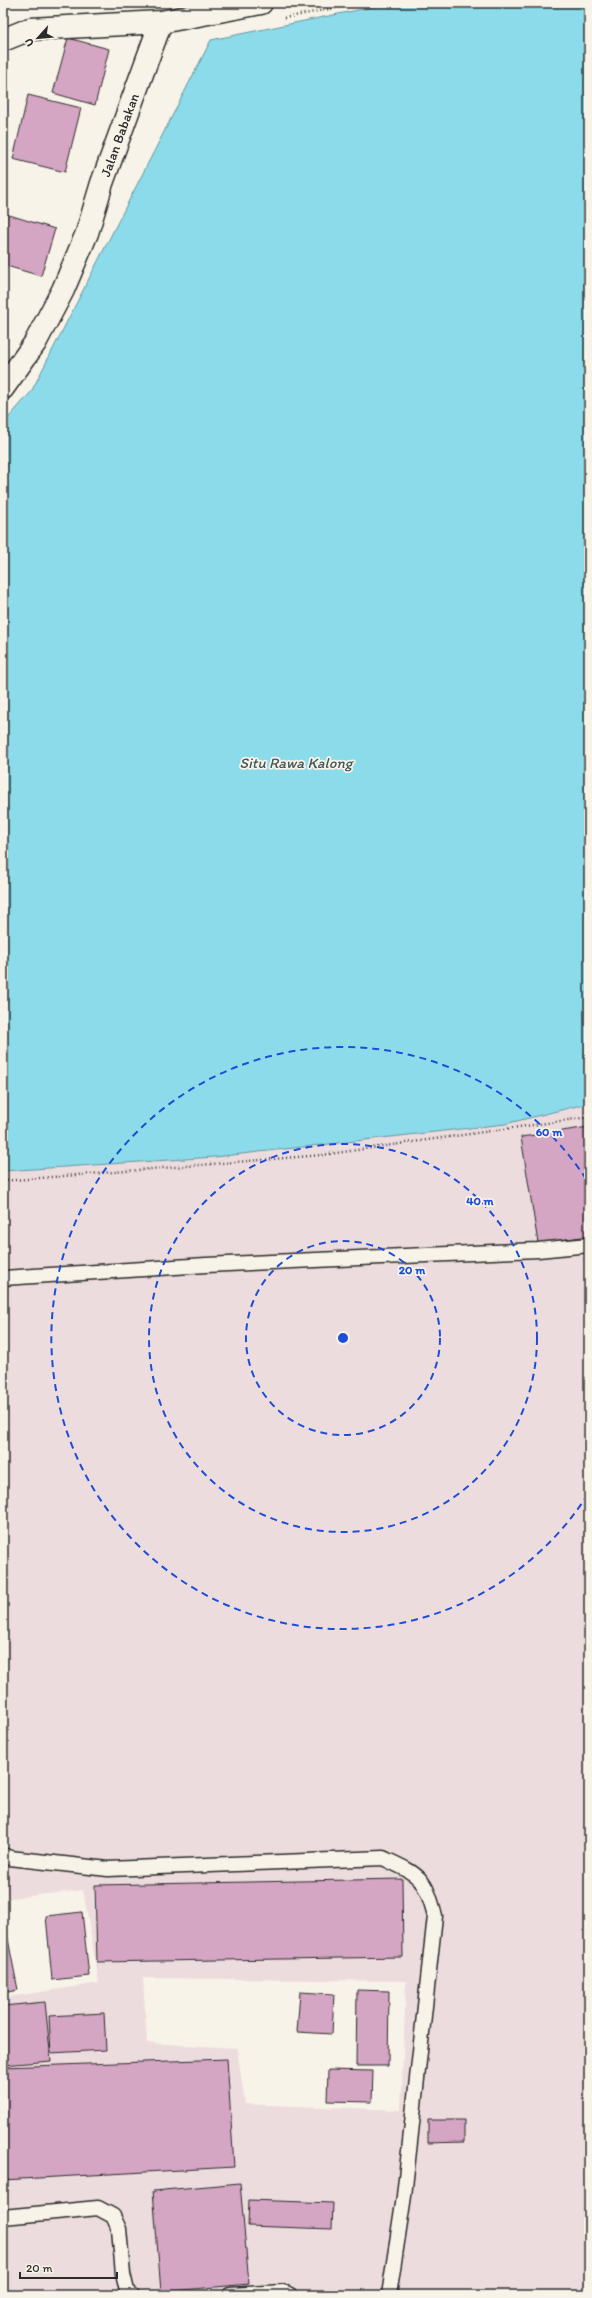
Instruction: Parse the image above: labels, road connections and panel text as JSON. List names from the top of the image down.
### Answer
{
  "streets": {
    "street": ["Jalan Babakan"]
  },
  "water": ["Situ Rawa Kalong"],
  "scale_bar": "20 m",
  "north": "bottom left",
  "rings": ["60 m", "40 m", "20 m"]
}
